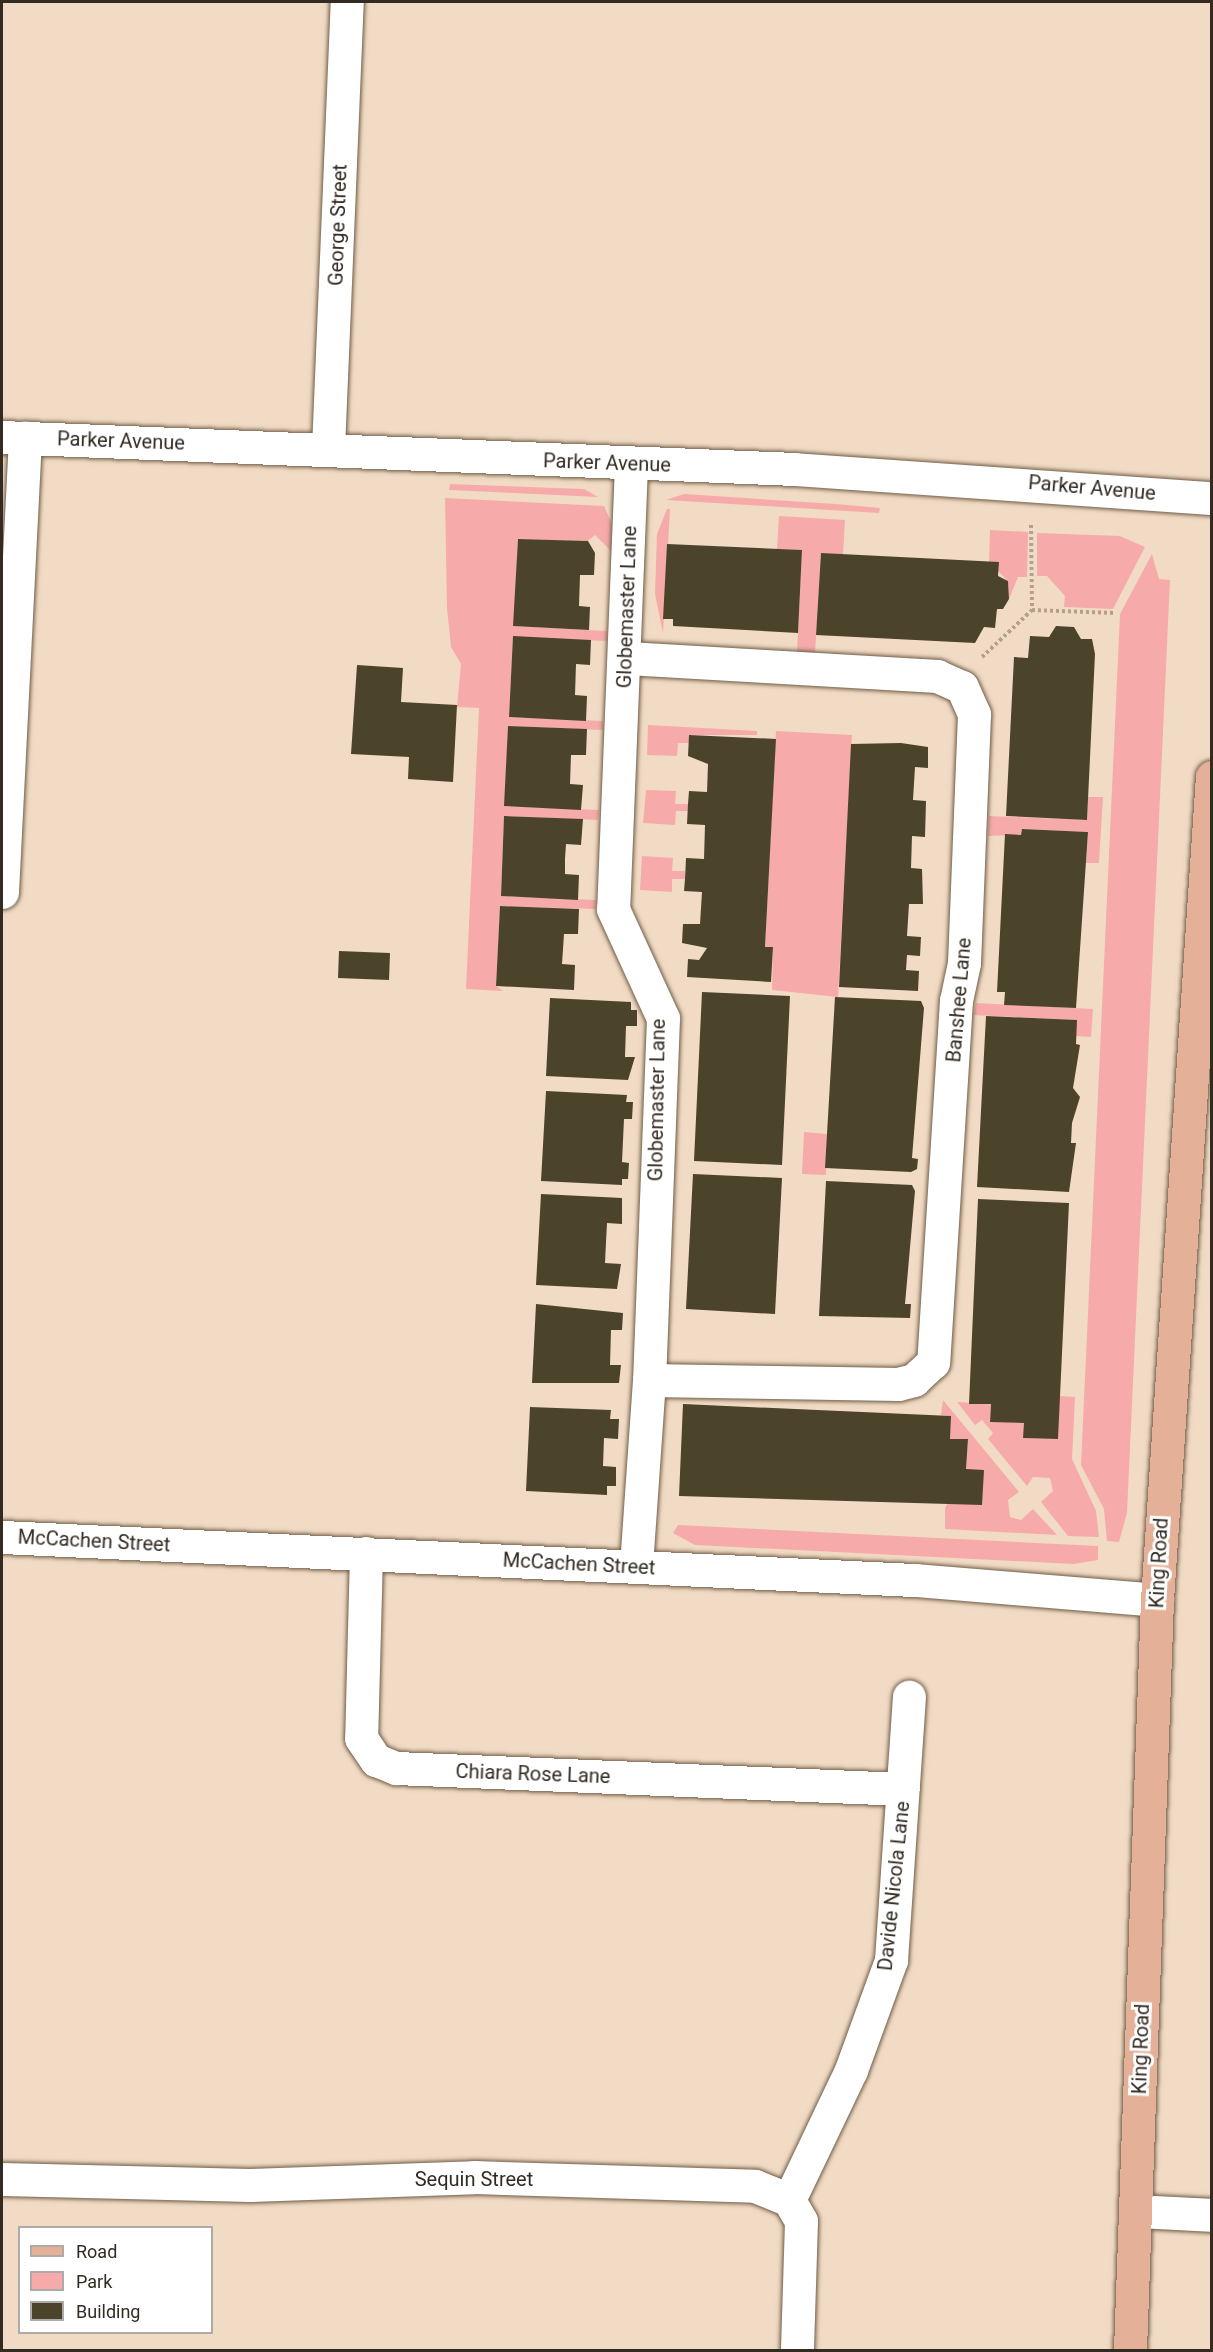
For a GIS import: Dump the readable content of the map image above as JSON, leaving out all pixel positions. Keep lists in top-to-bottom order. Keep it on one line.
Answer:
{"streets":{"main road":["King Road"],"street":["George Street","Parker Avenue","Globemaster Lane","Banshee Lane","McCachen Street","Chiara Rose Lane","Davide Nicola Lane","Sequin Street"]},"crossings":[["George Street","Parker Avenue"],["Parker Avenue","Globemaster Lane"],["Globemaster Lane","Banshee Lane"],["Globemaster Lane","McCachen Street"],["McCachen Street","King Road"],["McCachen Street","Chiara Rose Lane"],["Chiara Rose Lane","Davide Nicola Lane"],["Davide Nicola Lane","Sequin Street"]],"legend":["Road","Park","Building"]}
